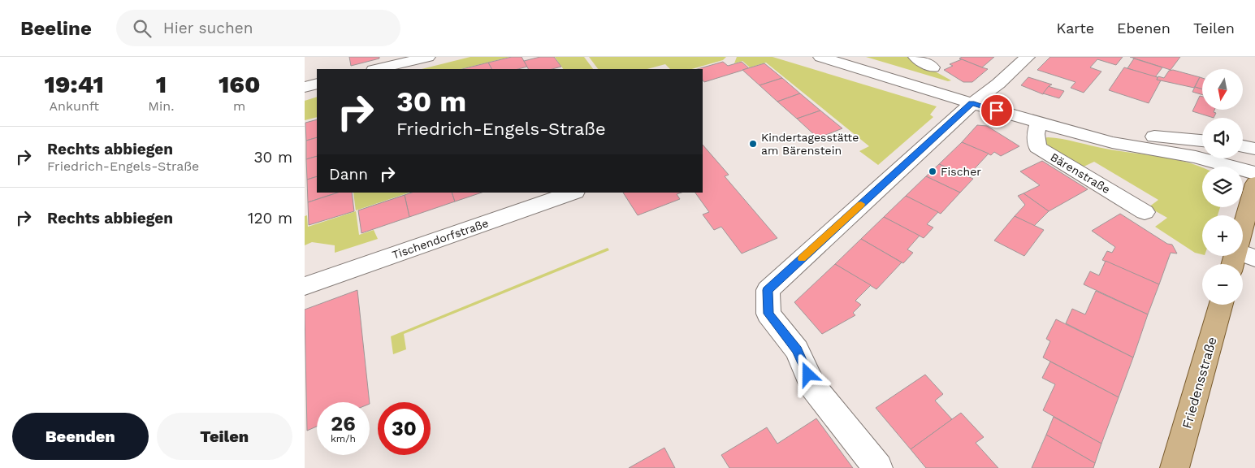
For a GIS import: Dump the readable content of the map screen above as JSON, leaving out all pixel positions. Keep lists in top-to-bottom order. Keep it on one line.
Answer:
{"streets":{"main road":["Friedensstraße"],"street":["Bärenstraße","Tischendorfstraße"]},"places":["Kindertagesstätte am Bärenstein","Fischer"],"north":"bottom","page":{"header":"Beeline","search":"Hier suchen","nav":["Karte","Ebenen","Teilen"],"eta":["19:41","Ankunft","1","Min.","160","m"],"map_buttons":["+","−"],"turn":["30 m","Friedrich-Engels-Straße"],"list":[{"name":"Rechts abbiegen","note":"Friedrich-Engels-Straße","value":"30 m"},{"name":"Rechts abbiegen","value":"120 m"}],"then":"Dann","speed":"26 km/h","limit":"30","buttons":["Beenden","Teilen"]}}
